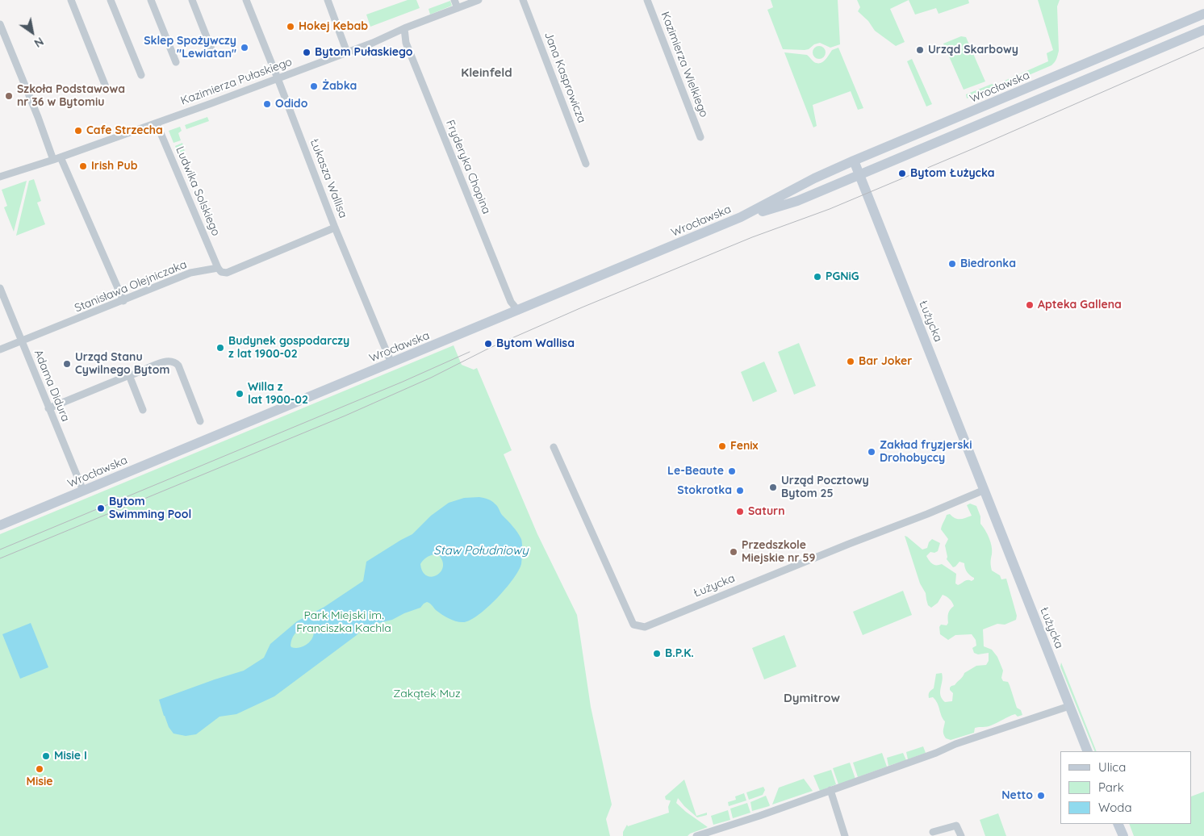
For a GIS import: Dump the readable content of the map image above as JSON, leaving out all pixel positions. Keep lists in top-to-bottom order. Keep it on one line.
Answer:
{"streets":{"main road":["Wrocławska","Łużycka"],"street":["Kazimierza Wielkiego","Jana Kasprowicza","Kazimierza Pułaskiego","Fryderyka Chopina","Łukasza Wallisa","Ludwika Solskiego","Stanisława Olejniczaka","Adama Didura"]},"crossings":[["Kazimierza Pułaskiego","Fryderyka Chopina"],["Kazimierza Pułaskiego","Łukasza Wallisa"],["Kazimierza Pułaskiego","Ludwika Solskiego"],["Wrocławska","Fryderyka Chopina"],["Wrocławska","Łukasza Wallisa"],["Wrocławska","Łużycka"],["Wrocławska","Adama Didura"],["Łukasza Wallisa","Stanisława Olejniczaka"],["Ludwika Solskiego","Stanisława Olejniczaka"],["Stanisława Olejniczaka","Adama Didura"]],"districts":["Kleinfeld","Dymitrow"],"water":["Staw Południowy"],"parks":["Park Miejski im. Franciszka Kachla","Zakątek Muz"],"places":["Hokej Kebab","Sklep Spożywczy \"Lewiatan\"","Urząd Skarbowy","Bytom Pułaskiego","Żabka","Szkoła Podstawowa nr 36 w Bytomiu","Odido","Cafe Strzecha","Irish Pub","Bytom Łużycka","Biedronka","PGNiG","Apteka Gallena","Bytom Wallisa","Budynek gospodarczy z lat 1900-02","Bar Joker","Urząd Stanu Cywilnego Bytom","Willa z lat 1900-02","Fenix","Zakład fryzjerski Drohobyccy","Le-Beaute","Urząd Pocztowy Bytom 25","Stokrotka","Bytom Swimming Pool","Saturn","Przedszkole Miejskie nr 59","B.P.K.","Misie I","Misie","Netto"],"legend":["Ulica","Park","Woda"],"north":"bottom right"}
